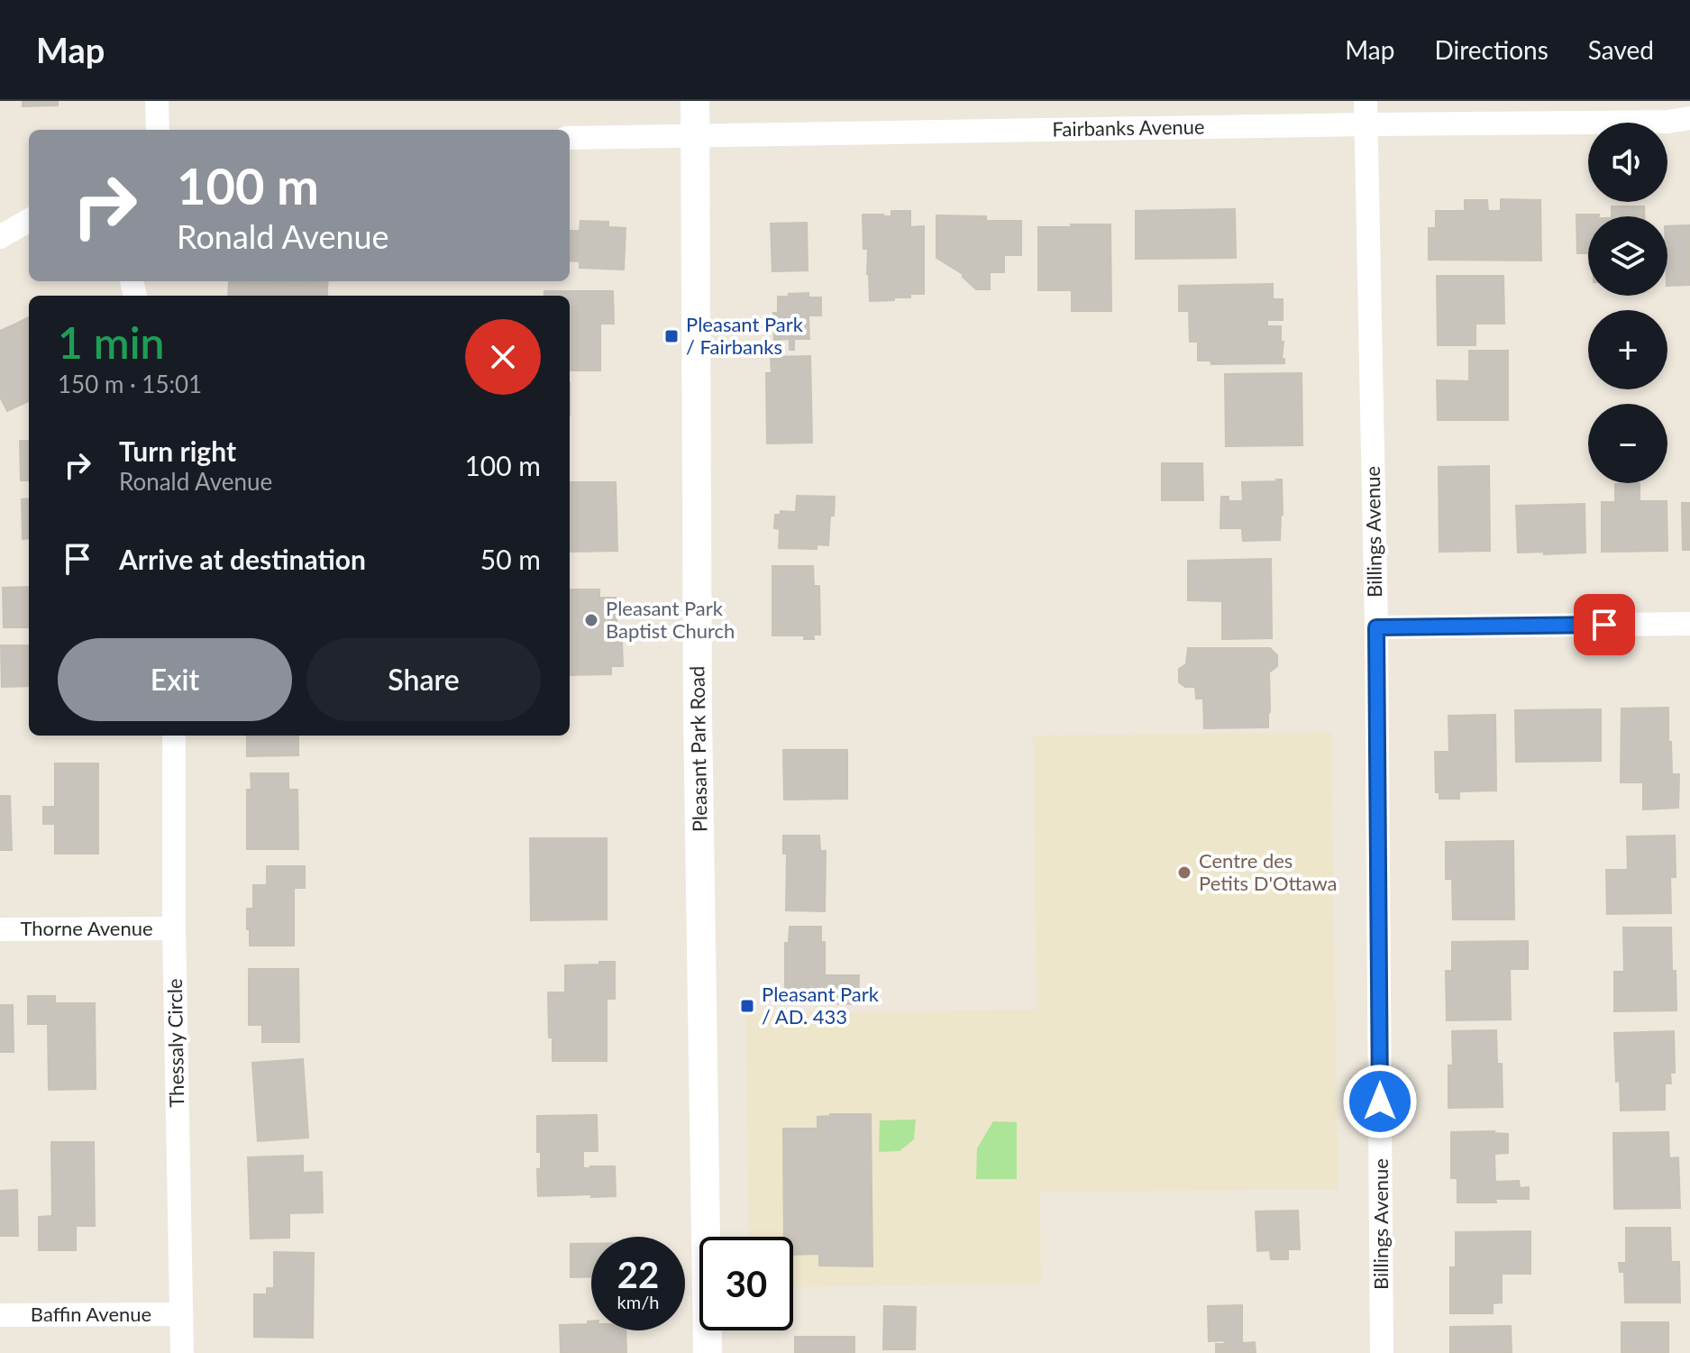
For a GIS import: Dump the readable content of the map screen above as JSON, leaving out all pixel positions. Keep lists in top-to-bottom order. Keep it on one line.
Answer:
{"streets":{"street":["Fairbanks Avenue","Billings Avenue","Pleasant Park Road","Thorne Avenue","Thessaly Circle","Baffin Avenue"]},"crossings":[["Fairbanks Avenue","Billings Avenue"],["Fairbanks Avenue","Pleasant Park Road"],["Thorne Avenue","Thessaly Circle"],["Thessaly Circle","Baffin Avenue"]],"places":{"transit":["Pleasant Park / Fairbanks","Pleasant Park / AD. 433"],"other":["Pleasant Park Baptist Church","Centre des Petits D'Ottawa"]},"page":{"header":"Map","nav":["Map","Directions","Saved"],"map_buttons":["+","−"],"turn":["100 m","Ronald Avenue"],"heading":["1 min","150 m · 15:01"],"list":[{"name":"Turn right","note":"Ronald Avenue","value":"100 m"},{"name":"Arrive at destination","value":"50 m"}],"buttons":["Exit","Share"],"speed":"22 km/h","limit":"30"}}
